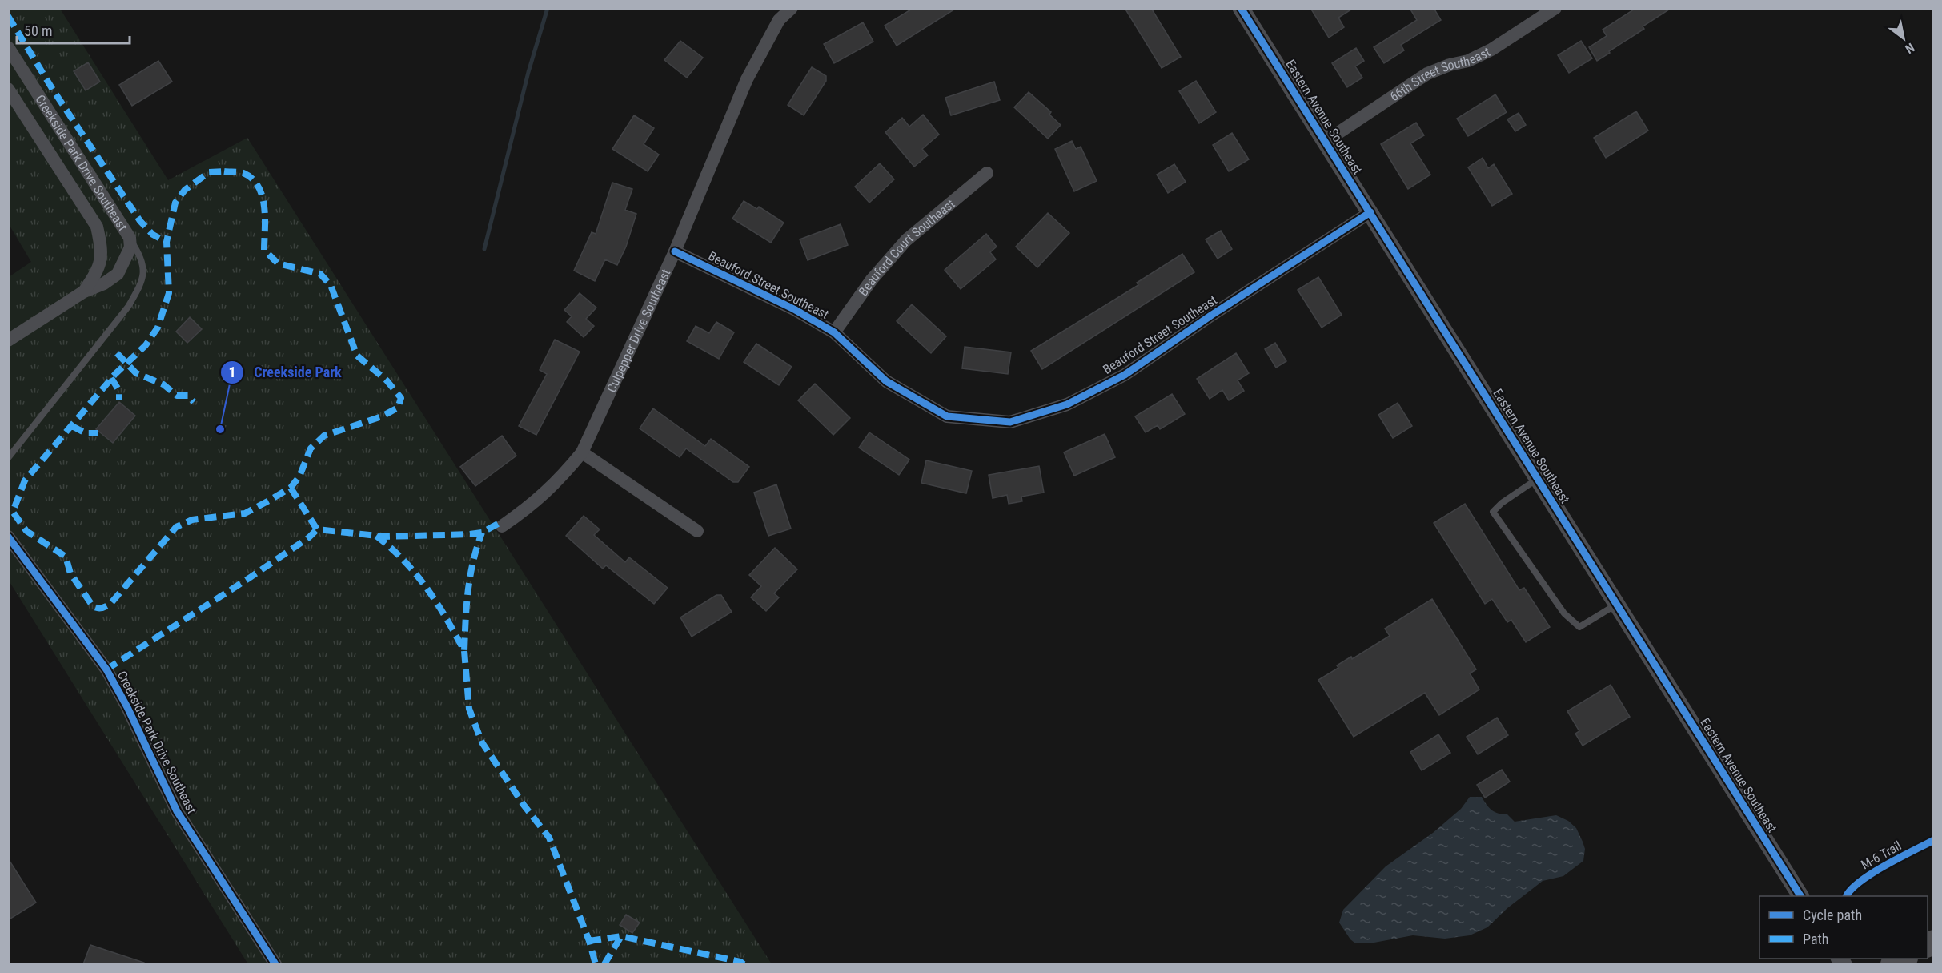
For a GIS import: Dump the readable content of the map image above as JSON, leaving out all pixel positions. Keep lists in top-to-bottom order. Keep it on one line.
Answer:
{"streets":{"street":["66th Street Southeast","Eastern Avenue Southeast","Creekside Park Drive Southeast","Beauford Court Southeast","Beauford Street Southeast","Culpepper Drive Southeast"],"cycle path":["M-6 Trail"]},"crossings":[["66th Street Southeast","Eastern Avenue Southeast"],["Eastern Avenue Southeast","Beauford Street Southeast"],["Beauford Court Southeast","Beauford Street Southeast"],["Beauford Street Southeast","Culpepper Drive Southeast"]],"places":["Creekside Park"],"legend":["Cycle path","Path"],"scale_bar":"50 m","north":"bottom right"}
